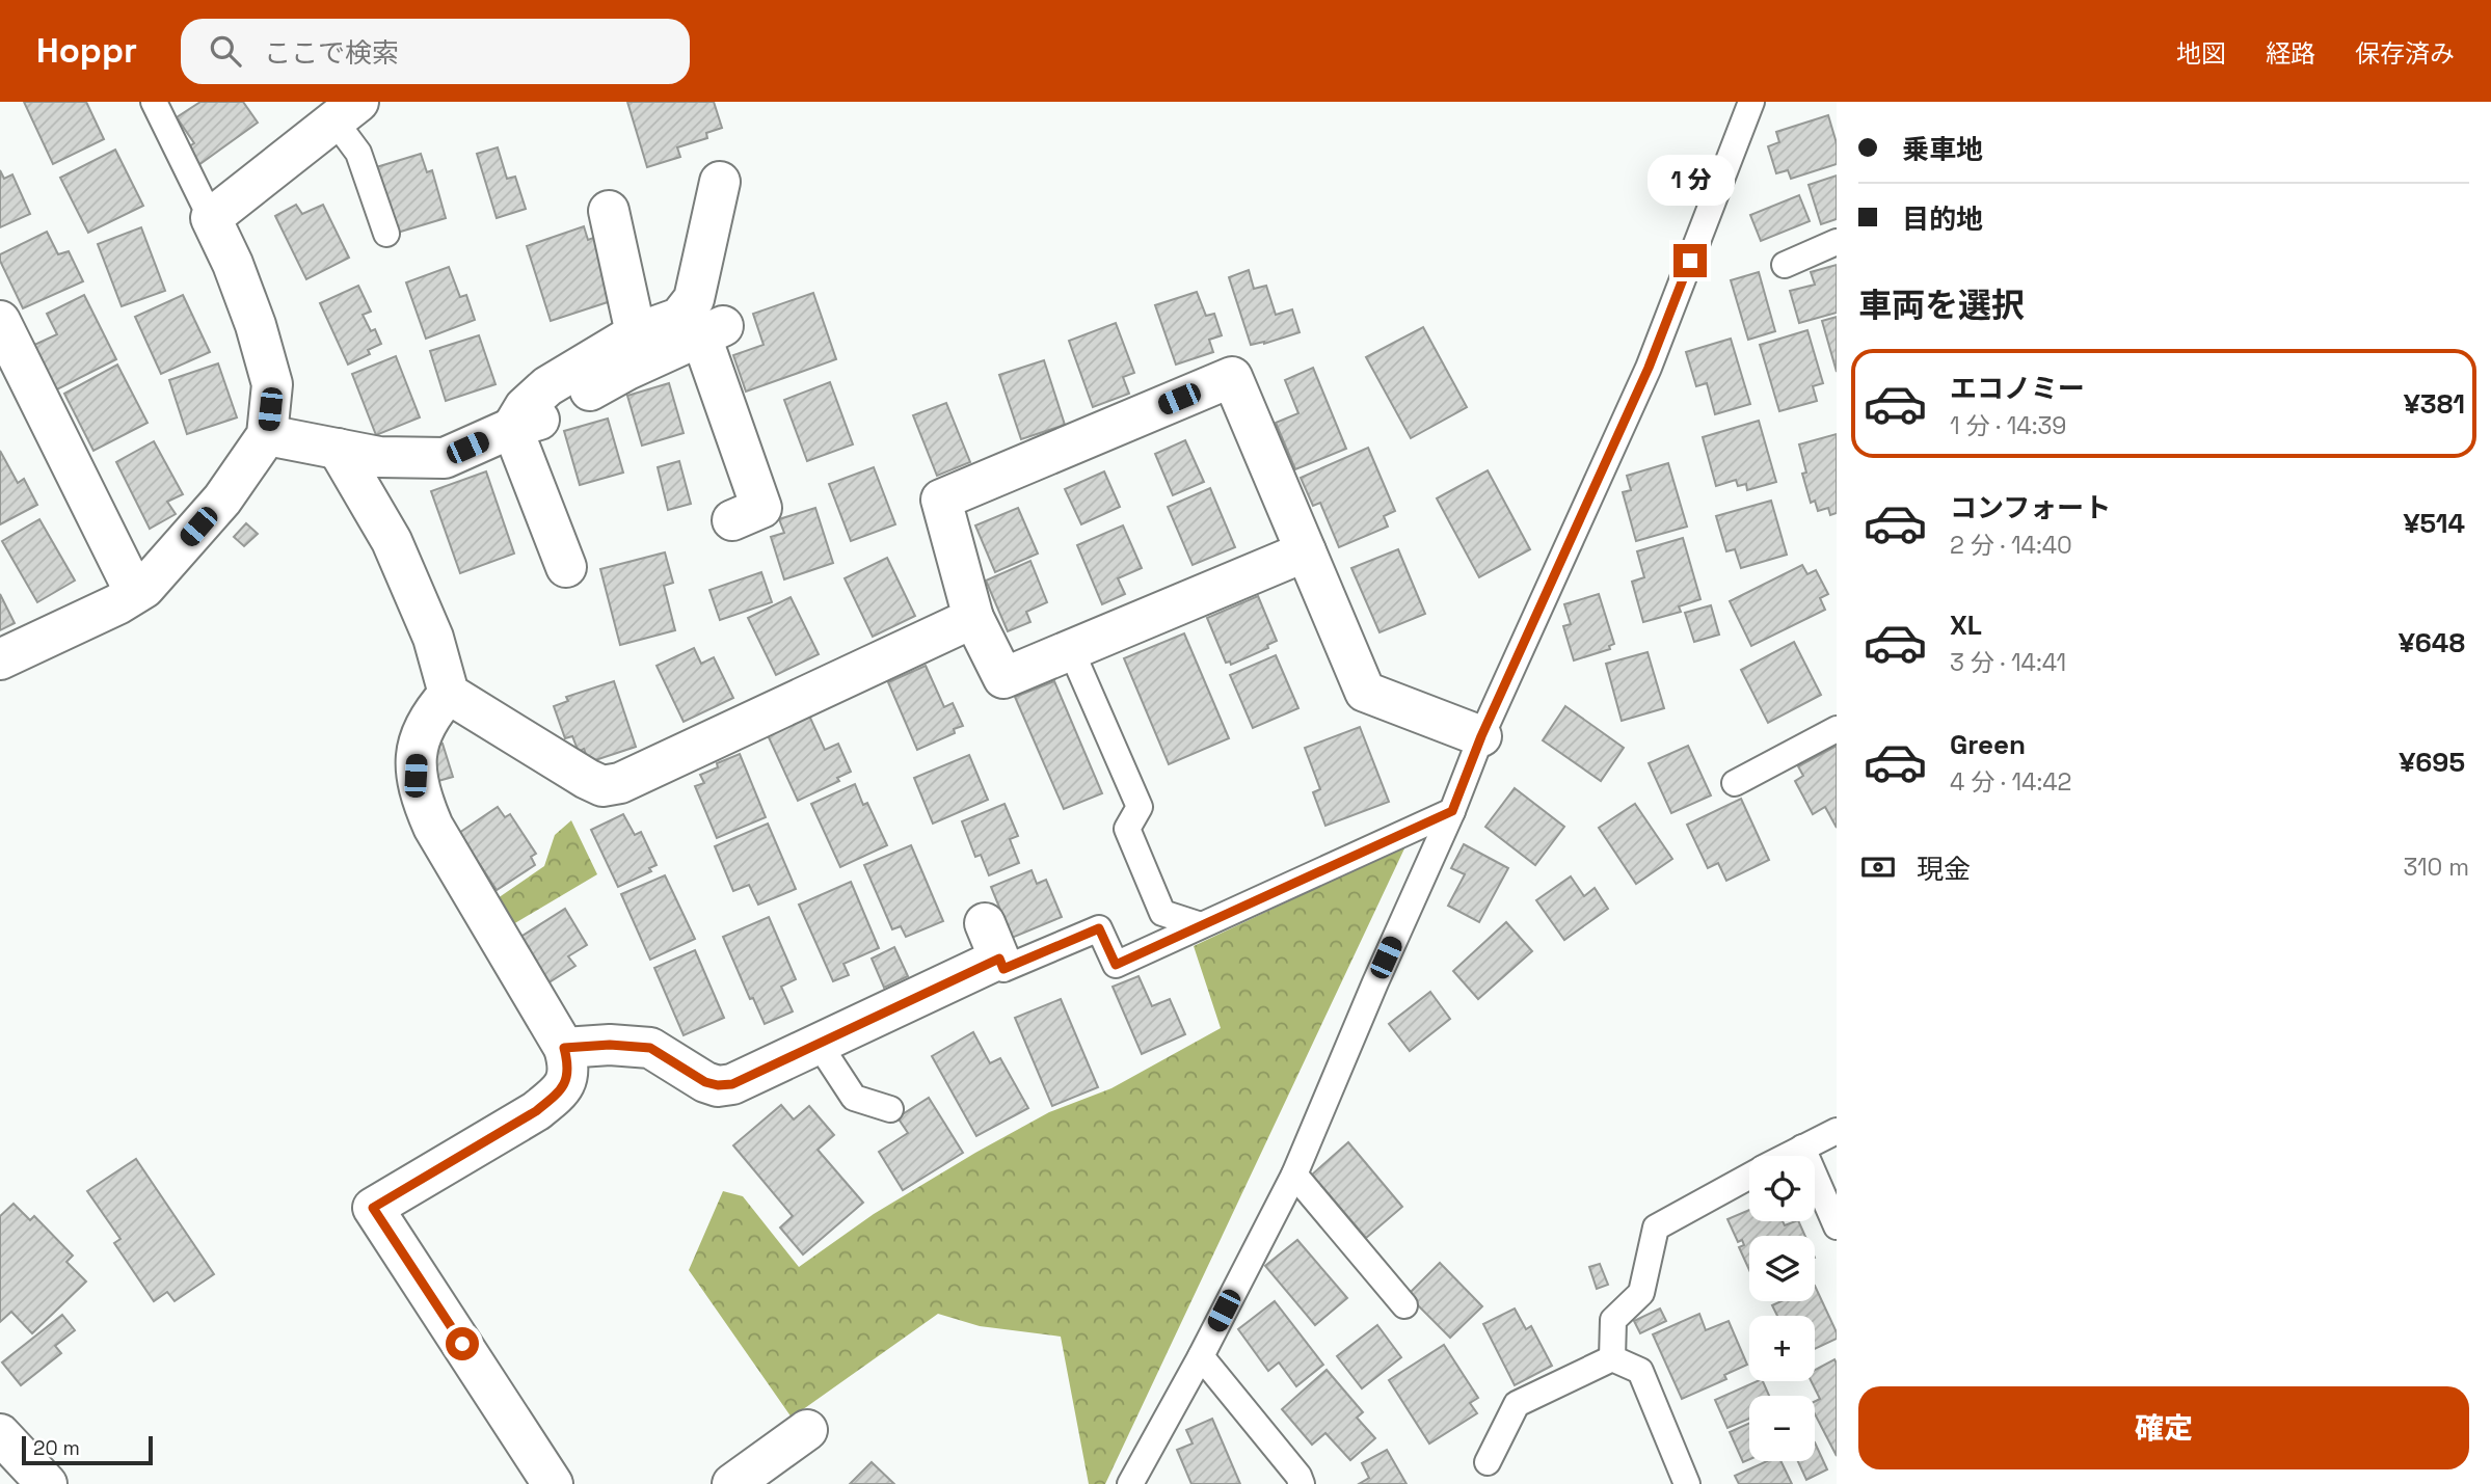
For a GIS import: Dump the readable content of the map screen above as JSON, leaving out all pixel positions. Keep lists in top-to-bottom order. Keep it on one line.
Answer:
{"scale_bar":"20 m","page":{"header":"Hoppr","search":"ここで検索","nav":["地図","経路","保存済み"],"banner":["乗車地","目的地"],"bubble":"1 分","heading":"車両を選択","list":[{"name":"エコノミー","note":"1 分 · 14:39","value":"¥381"},{"name":"コンフォート","note":"2 分 · 14:40","value":"¥514"},{"name":"XL","note":"3 分 · 14:41","value":"¥648"},{"name":"Green","note":"4 分 · 14:42","value":"¥695"}],"pay":["現金","310 m"],"map_buttons":["+","−"],"buttons":"確定","scale":"20 m"}}
